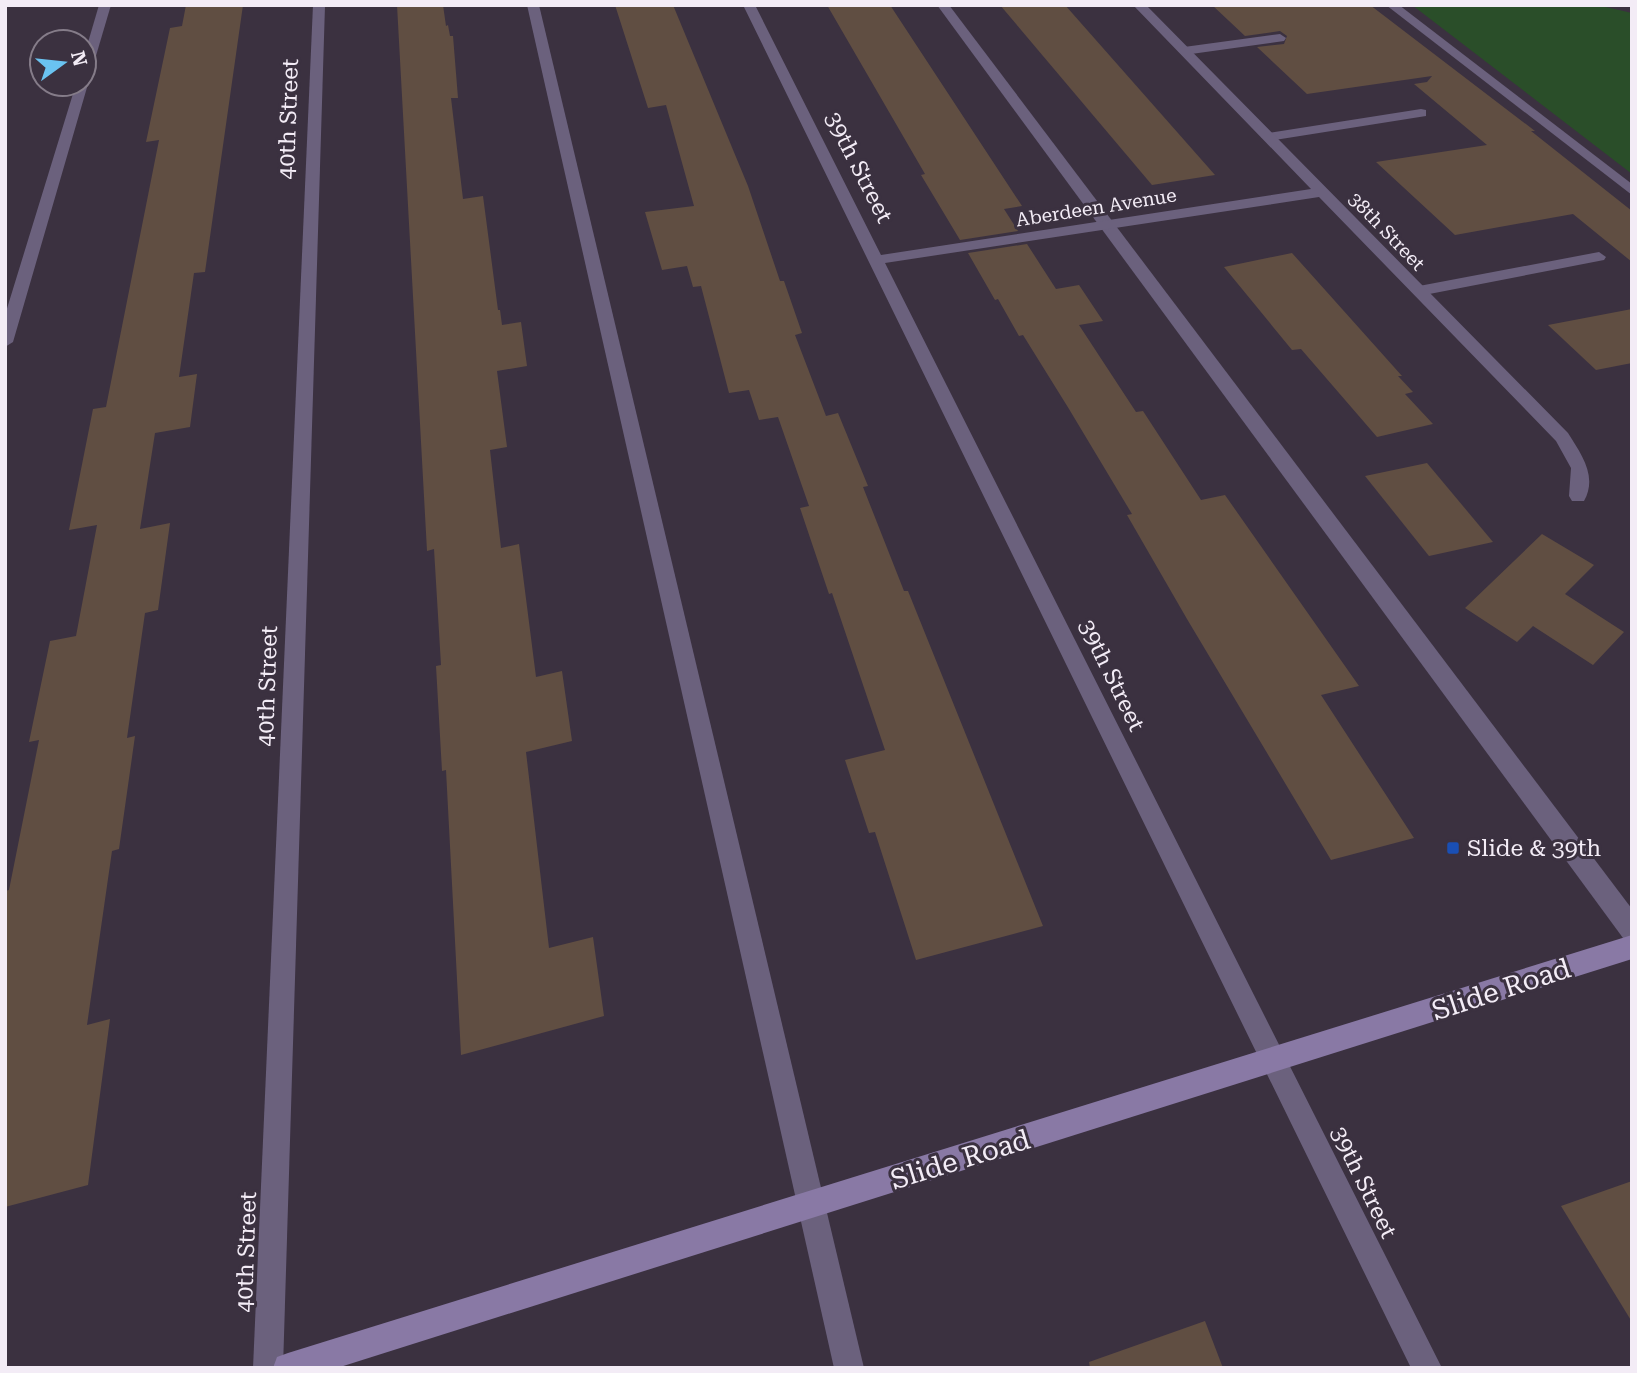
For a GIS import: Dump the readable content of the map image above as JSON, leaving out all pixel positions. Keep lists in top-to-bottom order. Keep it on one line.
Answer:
{"streets":{"main road":["Slide Road"],"street":["40th Street","39th Street","Aberdeen Avenue","38th Street"]},"crossings":[["39th Street","Aberdeen Avenue"],["39th Street","Slide Road"],["Aberdeen Avenue","38th Street"]],"places":{"transit":["Slide & 39th"]},"north":"right"}
